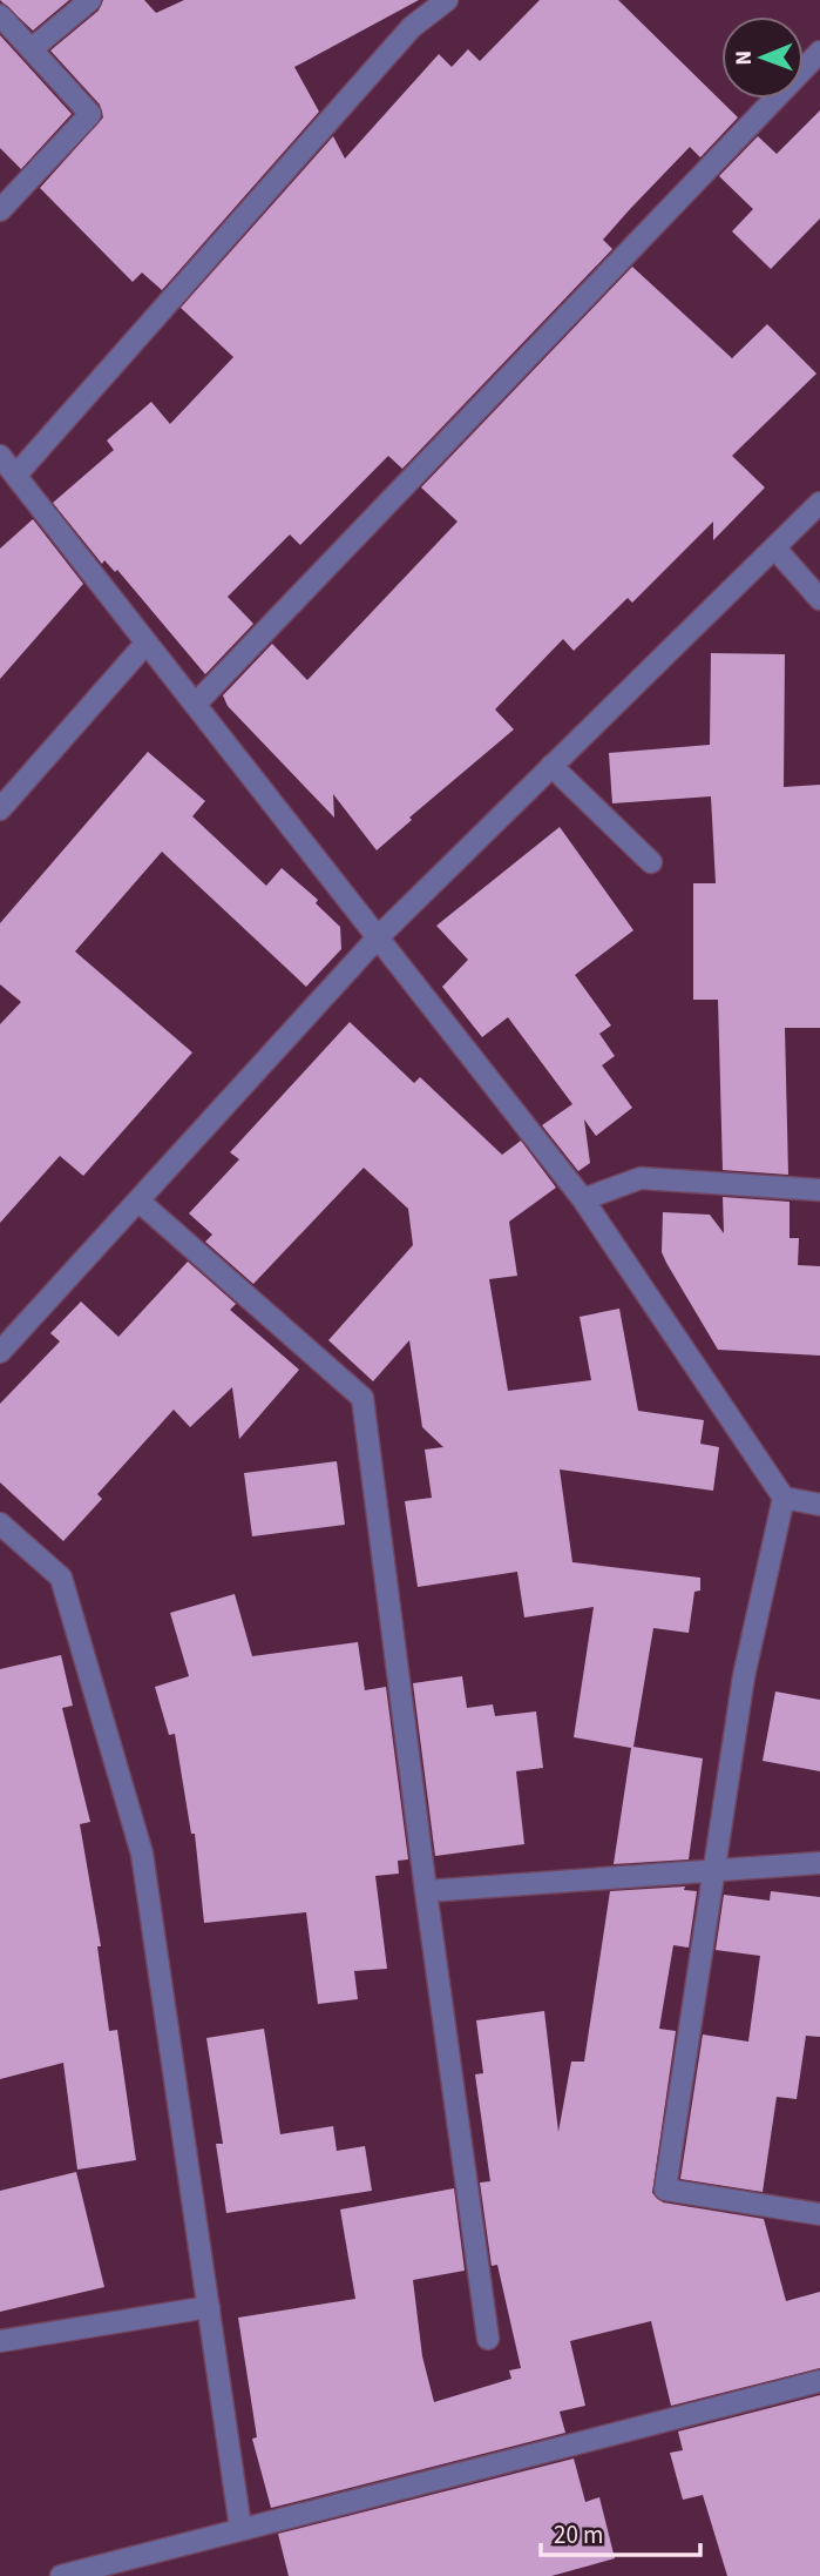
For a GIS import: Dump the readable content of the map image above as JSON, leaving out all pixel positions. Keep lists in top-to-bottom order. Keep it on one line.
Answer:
{"scale_bar":"20 m","north":"left"}
